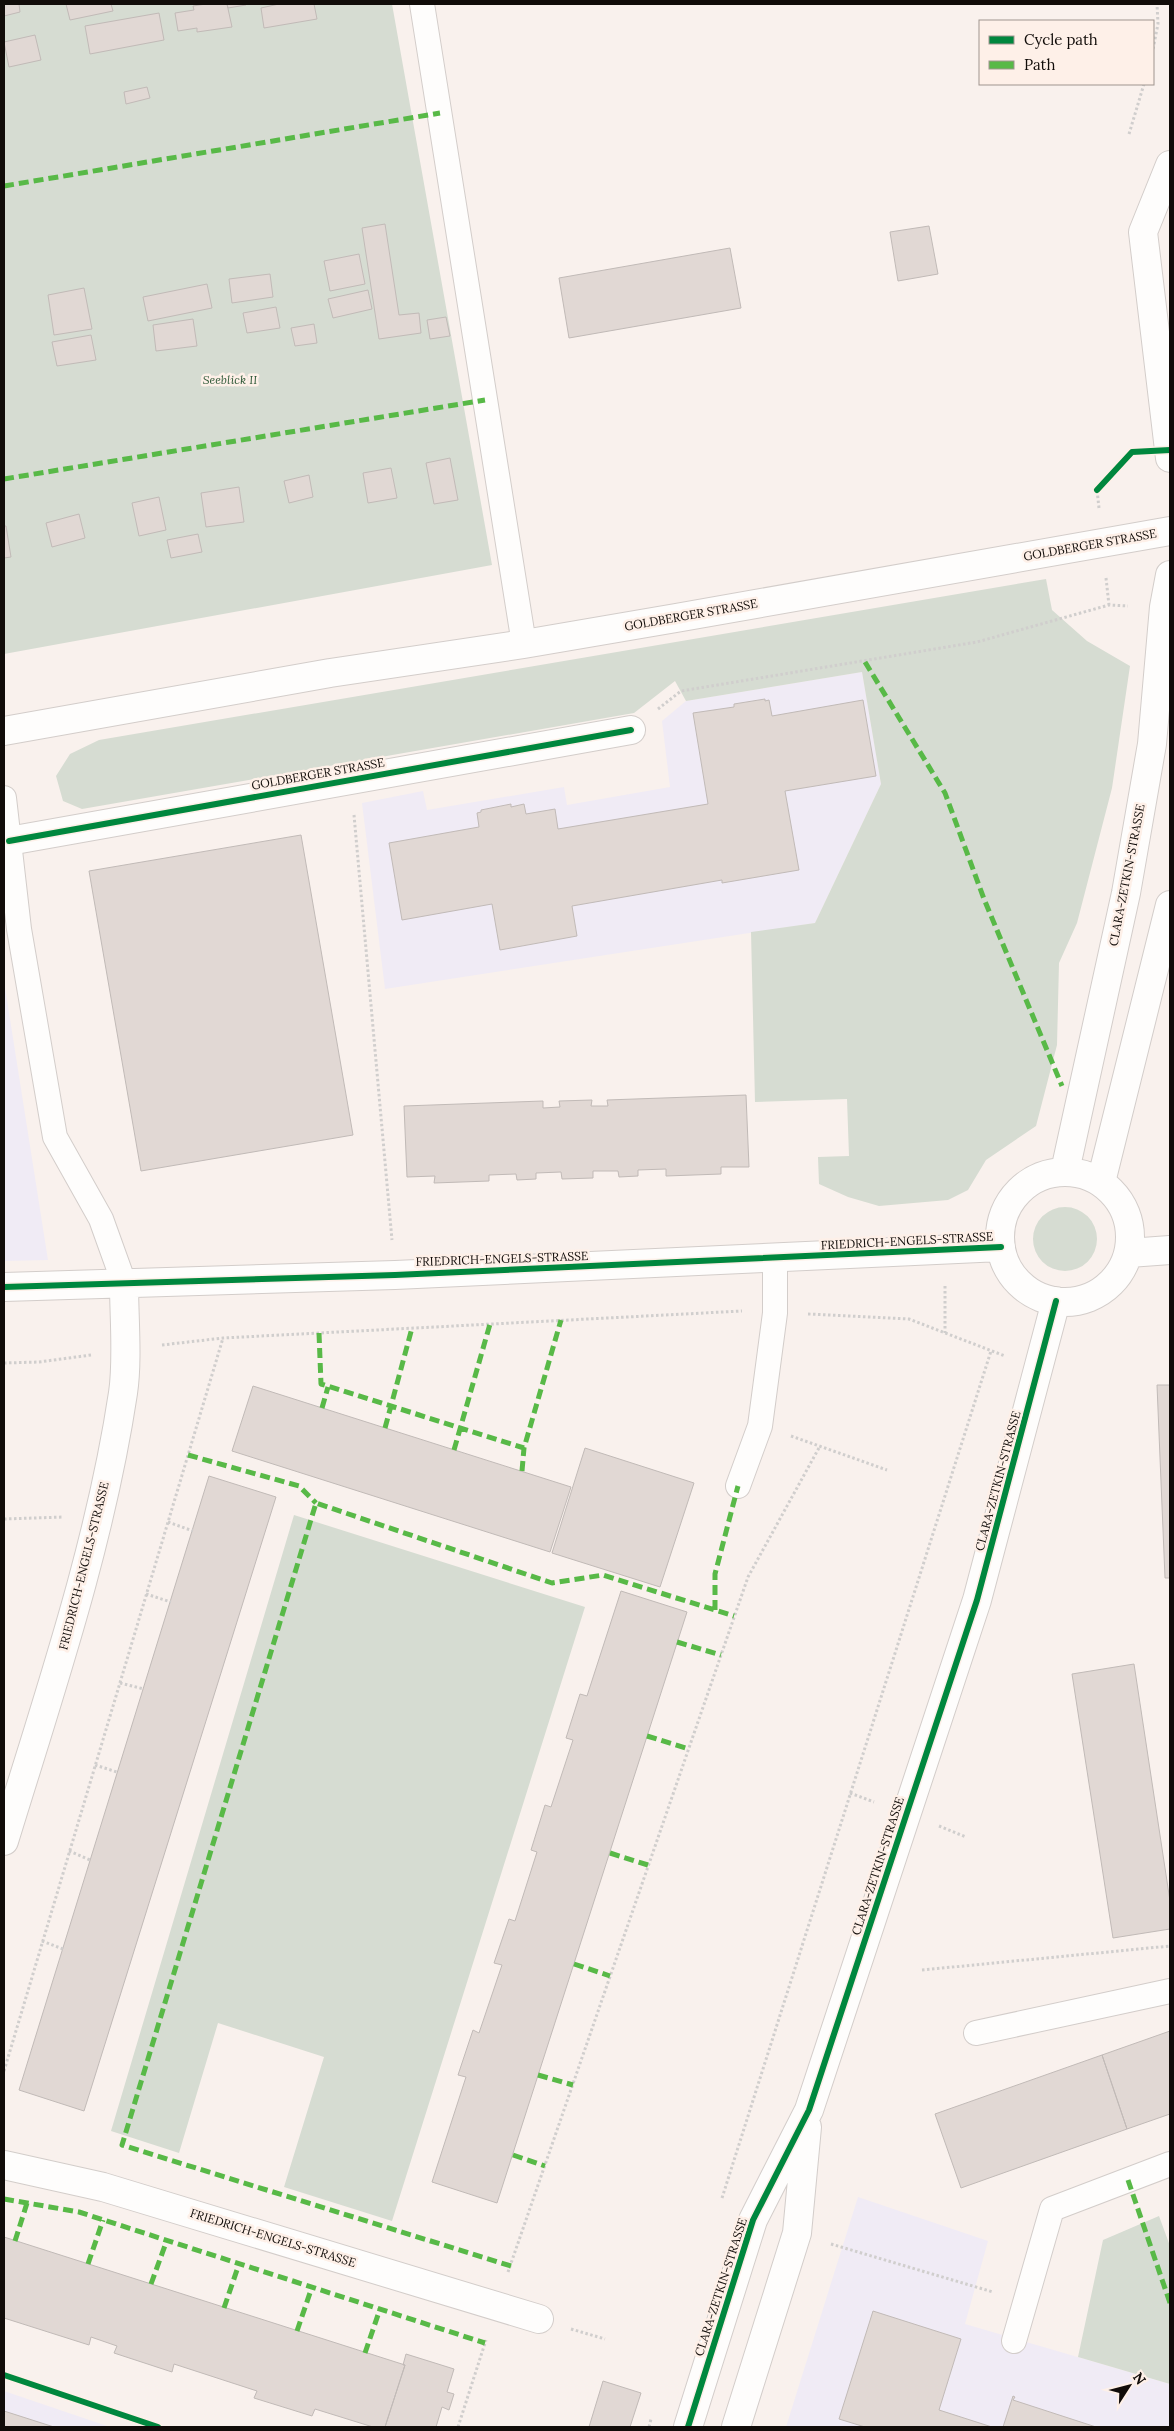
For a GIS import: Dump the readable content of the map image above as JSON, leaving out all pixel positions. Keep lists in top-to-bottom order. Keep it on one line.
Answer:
{"streets":{"street":["GOLDBERGER STRASSE","CLARA-ZETKIN-STRASSE","FRIEDRICH-ENGELS-STRASSE"]},"crossings":[["CLARA-ZETKIN-STRASSE","FRIEDRICH-ENGELS-STRASSE"]],"parks":["Seeblick II"],"legend":["Cycle path","Path"],"north":"top right"}
